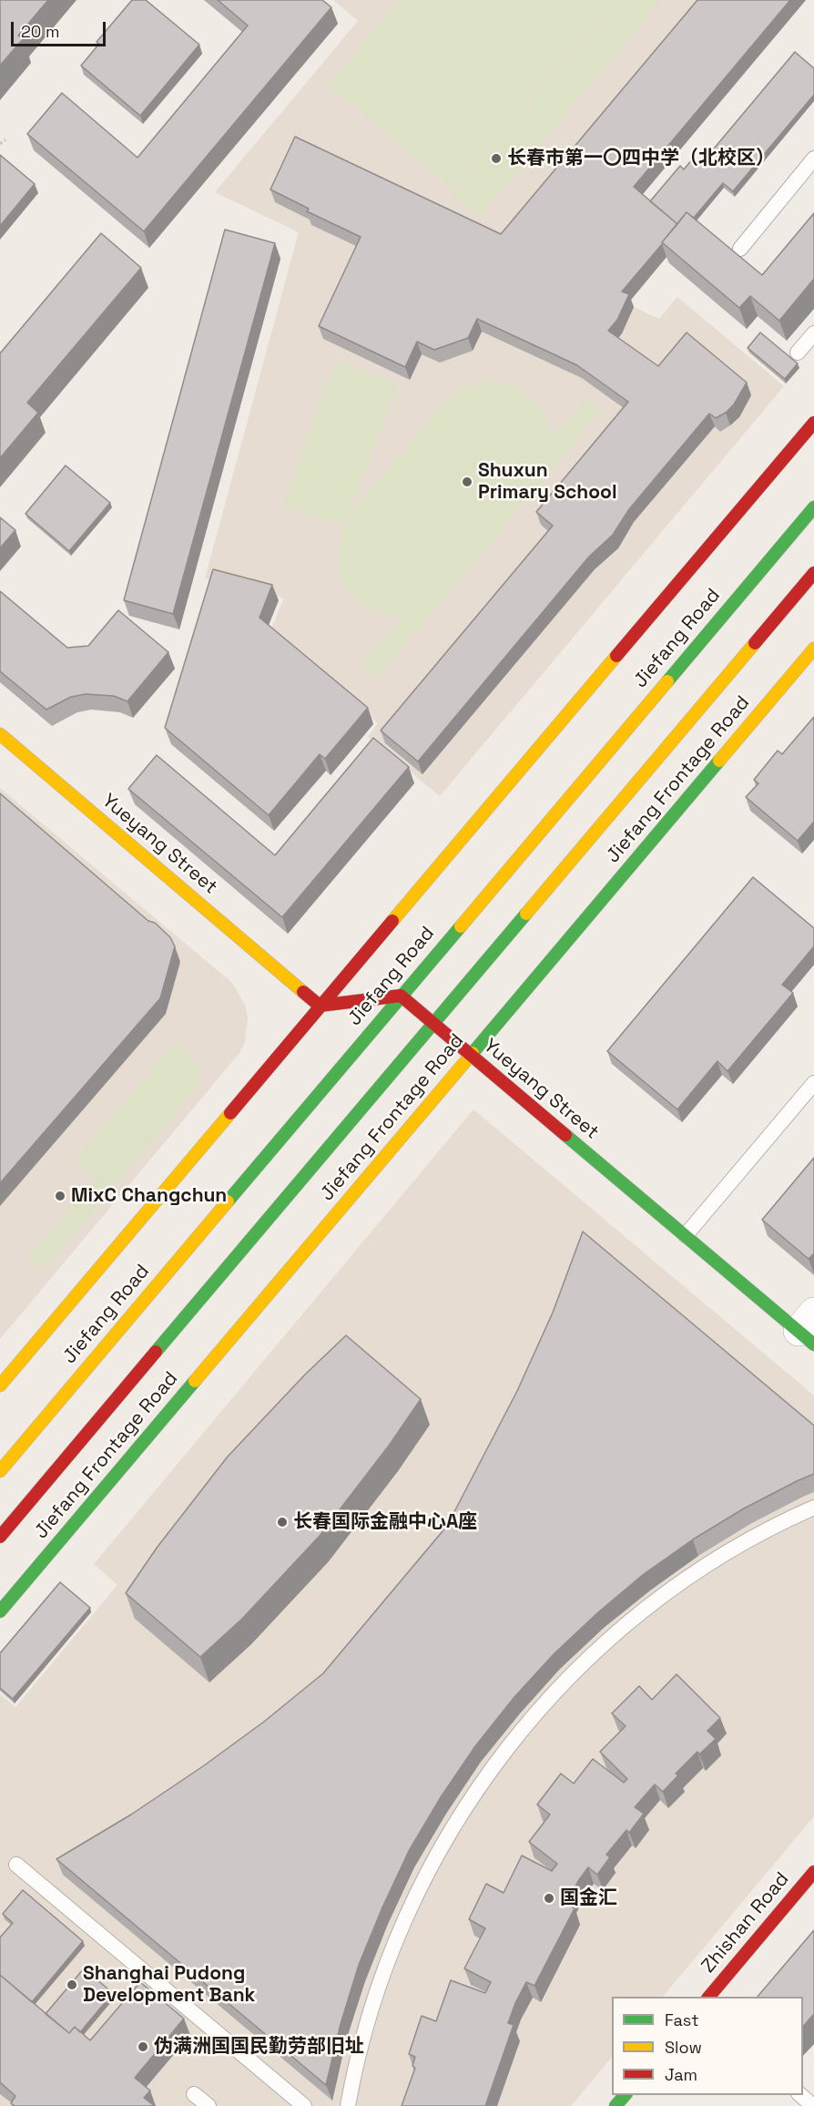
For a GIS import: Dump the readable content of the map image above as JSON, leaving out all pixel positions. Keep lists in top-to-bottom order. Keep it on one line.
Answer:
{"streets":{"street":["Jiefang Road","Jiefang Frontage Road","Yueyang Street","Zhishan Road"]},"crossings":[["Jiefang Road","Yueyang Street"],["Jiefang Frontage Road","Yueyang Street"]],"places":["长春市第一〇四中学（北校区）","Shuxun Primary School","MixC Changchun","长春国际金融中心A座","国金汇","Shanghai Pudong Development Bank","伪满洲国国民勤劳部旧址"],"legend":["Fast","Slow","Jam"],"scale_bar":"20 m"}
